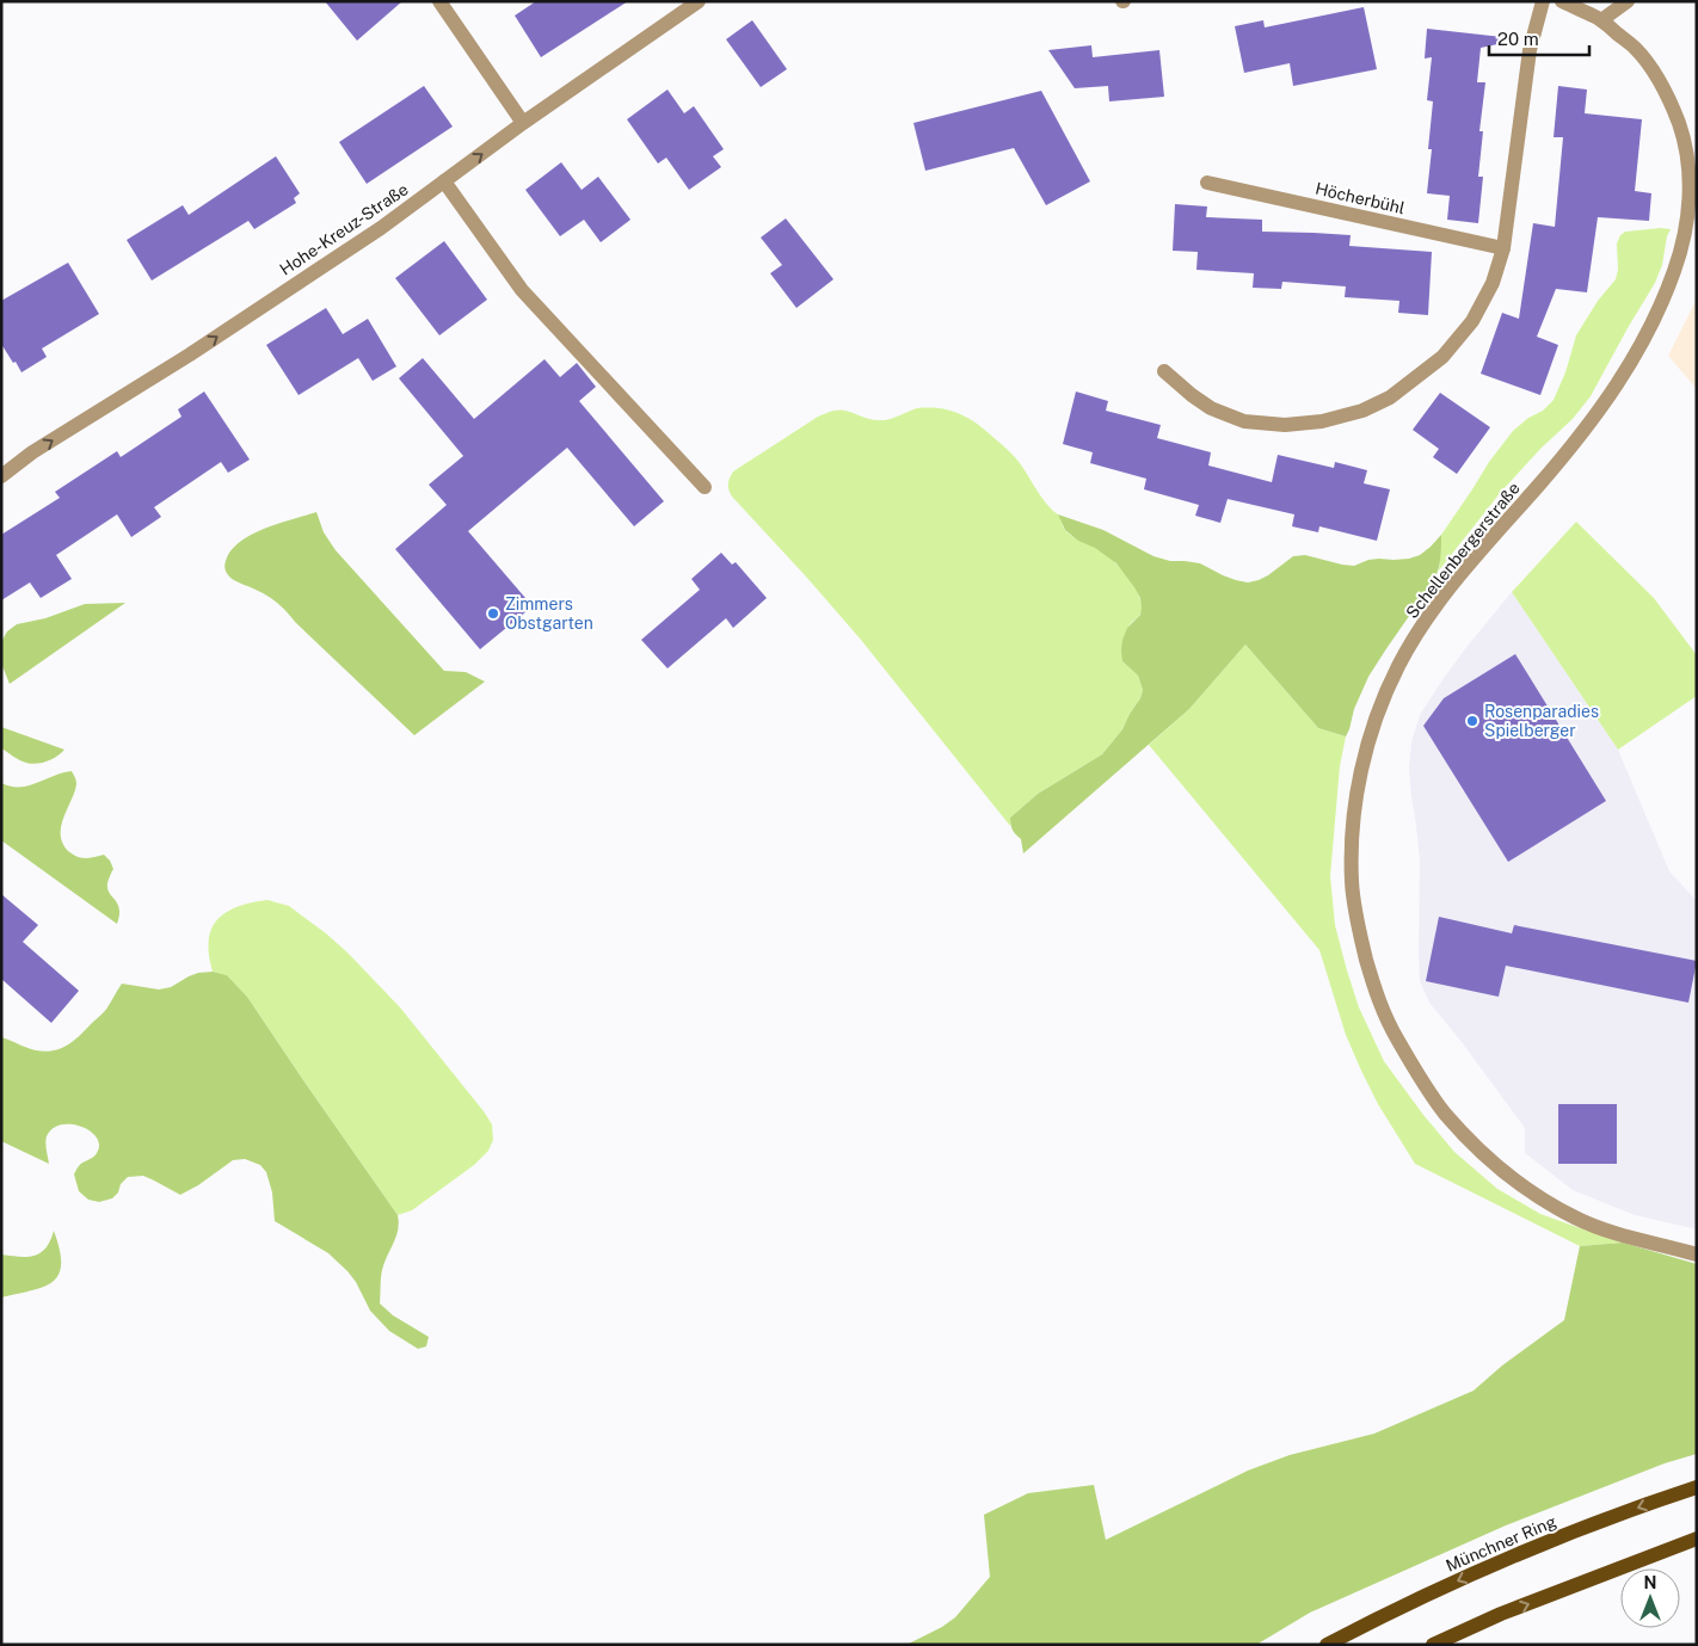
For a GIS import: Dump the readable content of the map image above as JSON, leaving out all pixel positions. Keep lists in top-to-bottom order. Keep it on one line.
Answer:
{"streets":{"main road":["Münchner Ring"],"street":["Höcherbühl","Hohe-Kreuz-Straße","Schellenbergerstraße"]},"one_way":["Hohe-Kreuz-Straße"],"places":["Zimmers Obstgarten","Rosenparadies Spielberger"],"scale_bar":"20 m","north":"top"}
